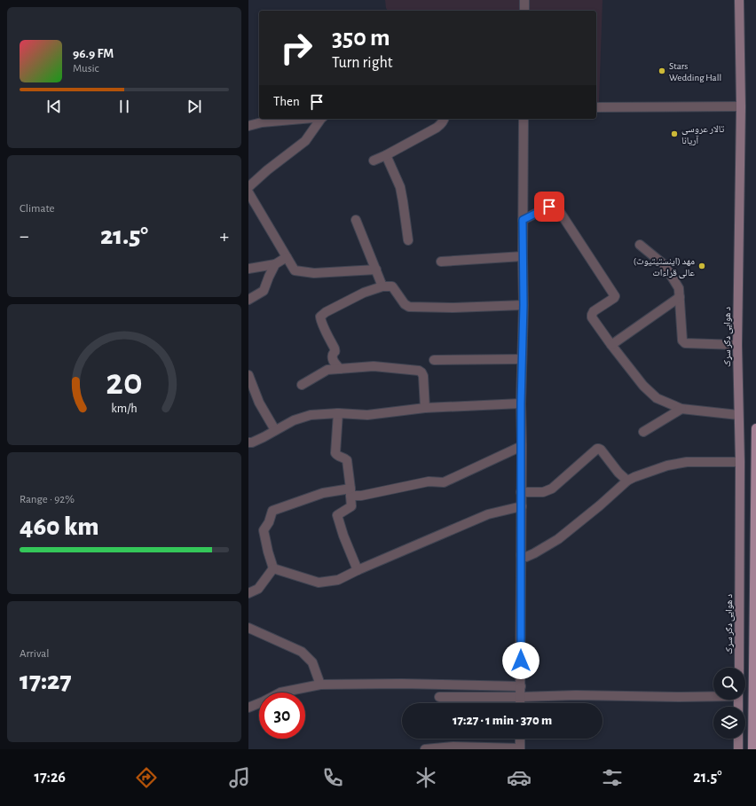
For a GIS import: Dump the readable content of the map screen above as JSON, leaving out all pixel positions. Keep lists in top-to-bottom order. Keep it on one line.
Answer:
{"streets":{"main road":["د هوایی ډګر سړک"]},"places":["Stars Wedding Hall","تالار عروسی آریانا","مهد (اینستیتیوت) عالی قراءات"],"page":{"turn":["350 m","Turn right"],"song":["96.9 FM","Music"],"then":"Then","tile":["Climate",["Range · 92%","460 km"],["Arrival","17:27"]],"heat":["−","21.5°","+"],"limit":"30","trip":"17:27 · 1 min · 370 m","tabs":["17:26","21.5°"],"gauge":["20","km/h"]}}
